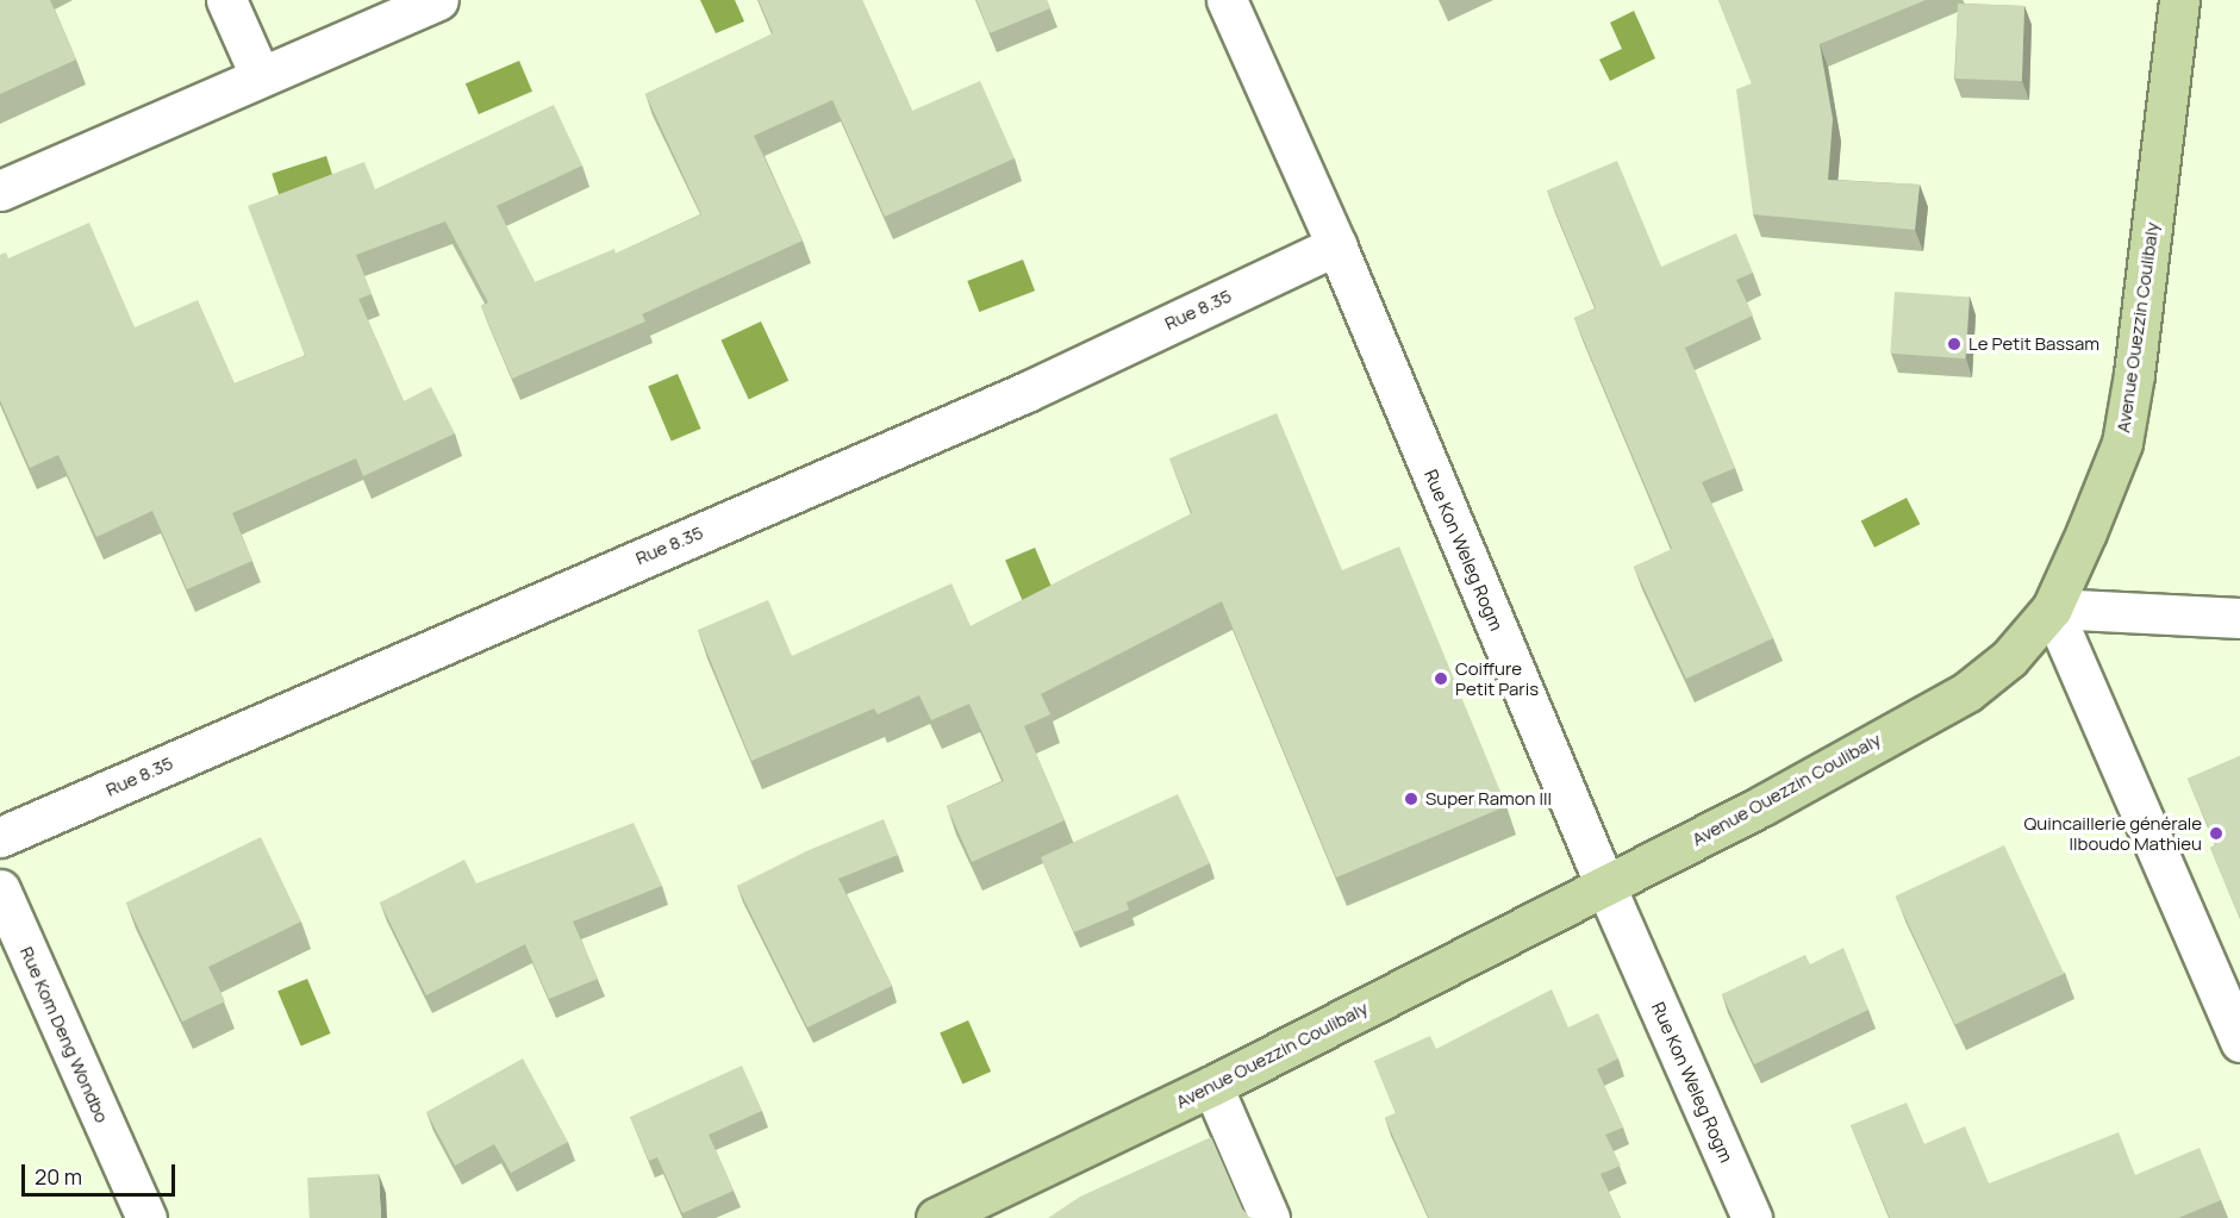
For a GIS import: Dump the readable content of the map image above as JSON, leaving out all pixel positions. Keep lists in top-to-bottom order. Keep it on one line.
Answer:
{"streets":{"main road":["Avenue Ouezzin Coulibaly"],"street":["Rue 8.35","Rue Kon Weleg Rogm","Rue Kom Deng Wondbo"]},"crossings":[["Rue 8.35","Rue Kon Weleg Rogm"],["Avenue Ouezzin Coulibaly","Rue Kon Weleg Rogm"]],"places":["Le Petit Bassam","Coiffure Petit Paris","Super Ramon III","Quincaillerie générale Ilboudo Mathieu"],"scale_bar":"20 m"}
